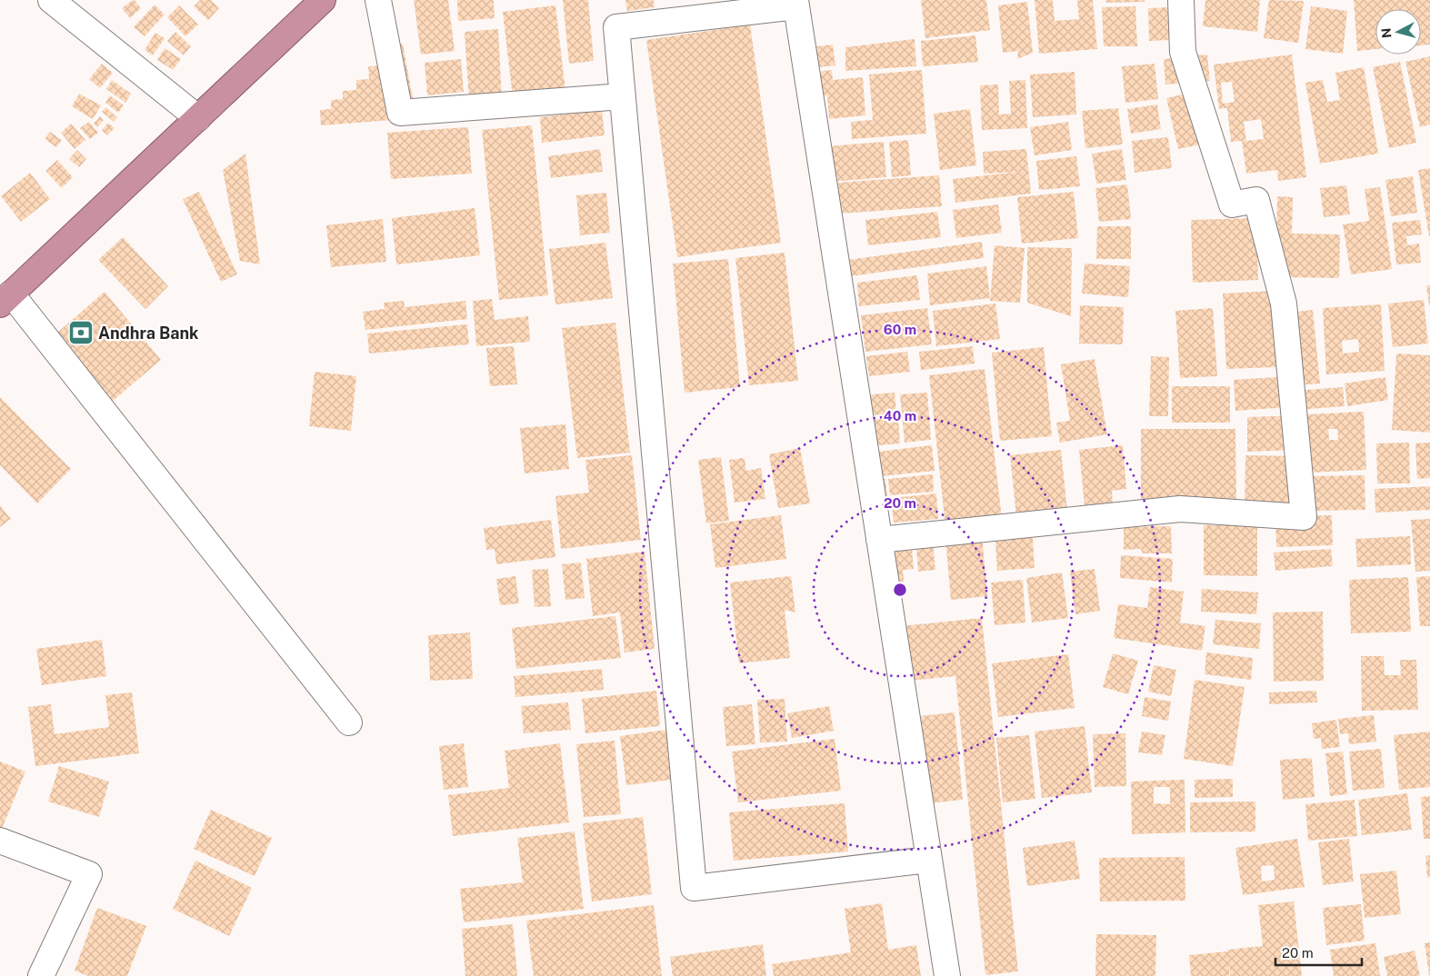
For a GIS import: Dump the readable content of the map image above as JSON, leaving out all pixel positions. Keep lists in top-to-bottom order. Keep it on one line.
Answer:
{"places":{"bank":["Andhra Bank"]},"scale_bar":"20 m","north":"left","rings":["60 m","40 m","20 m"]}
